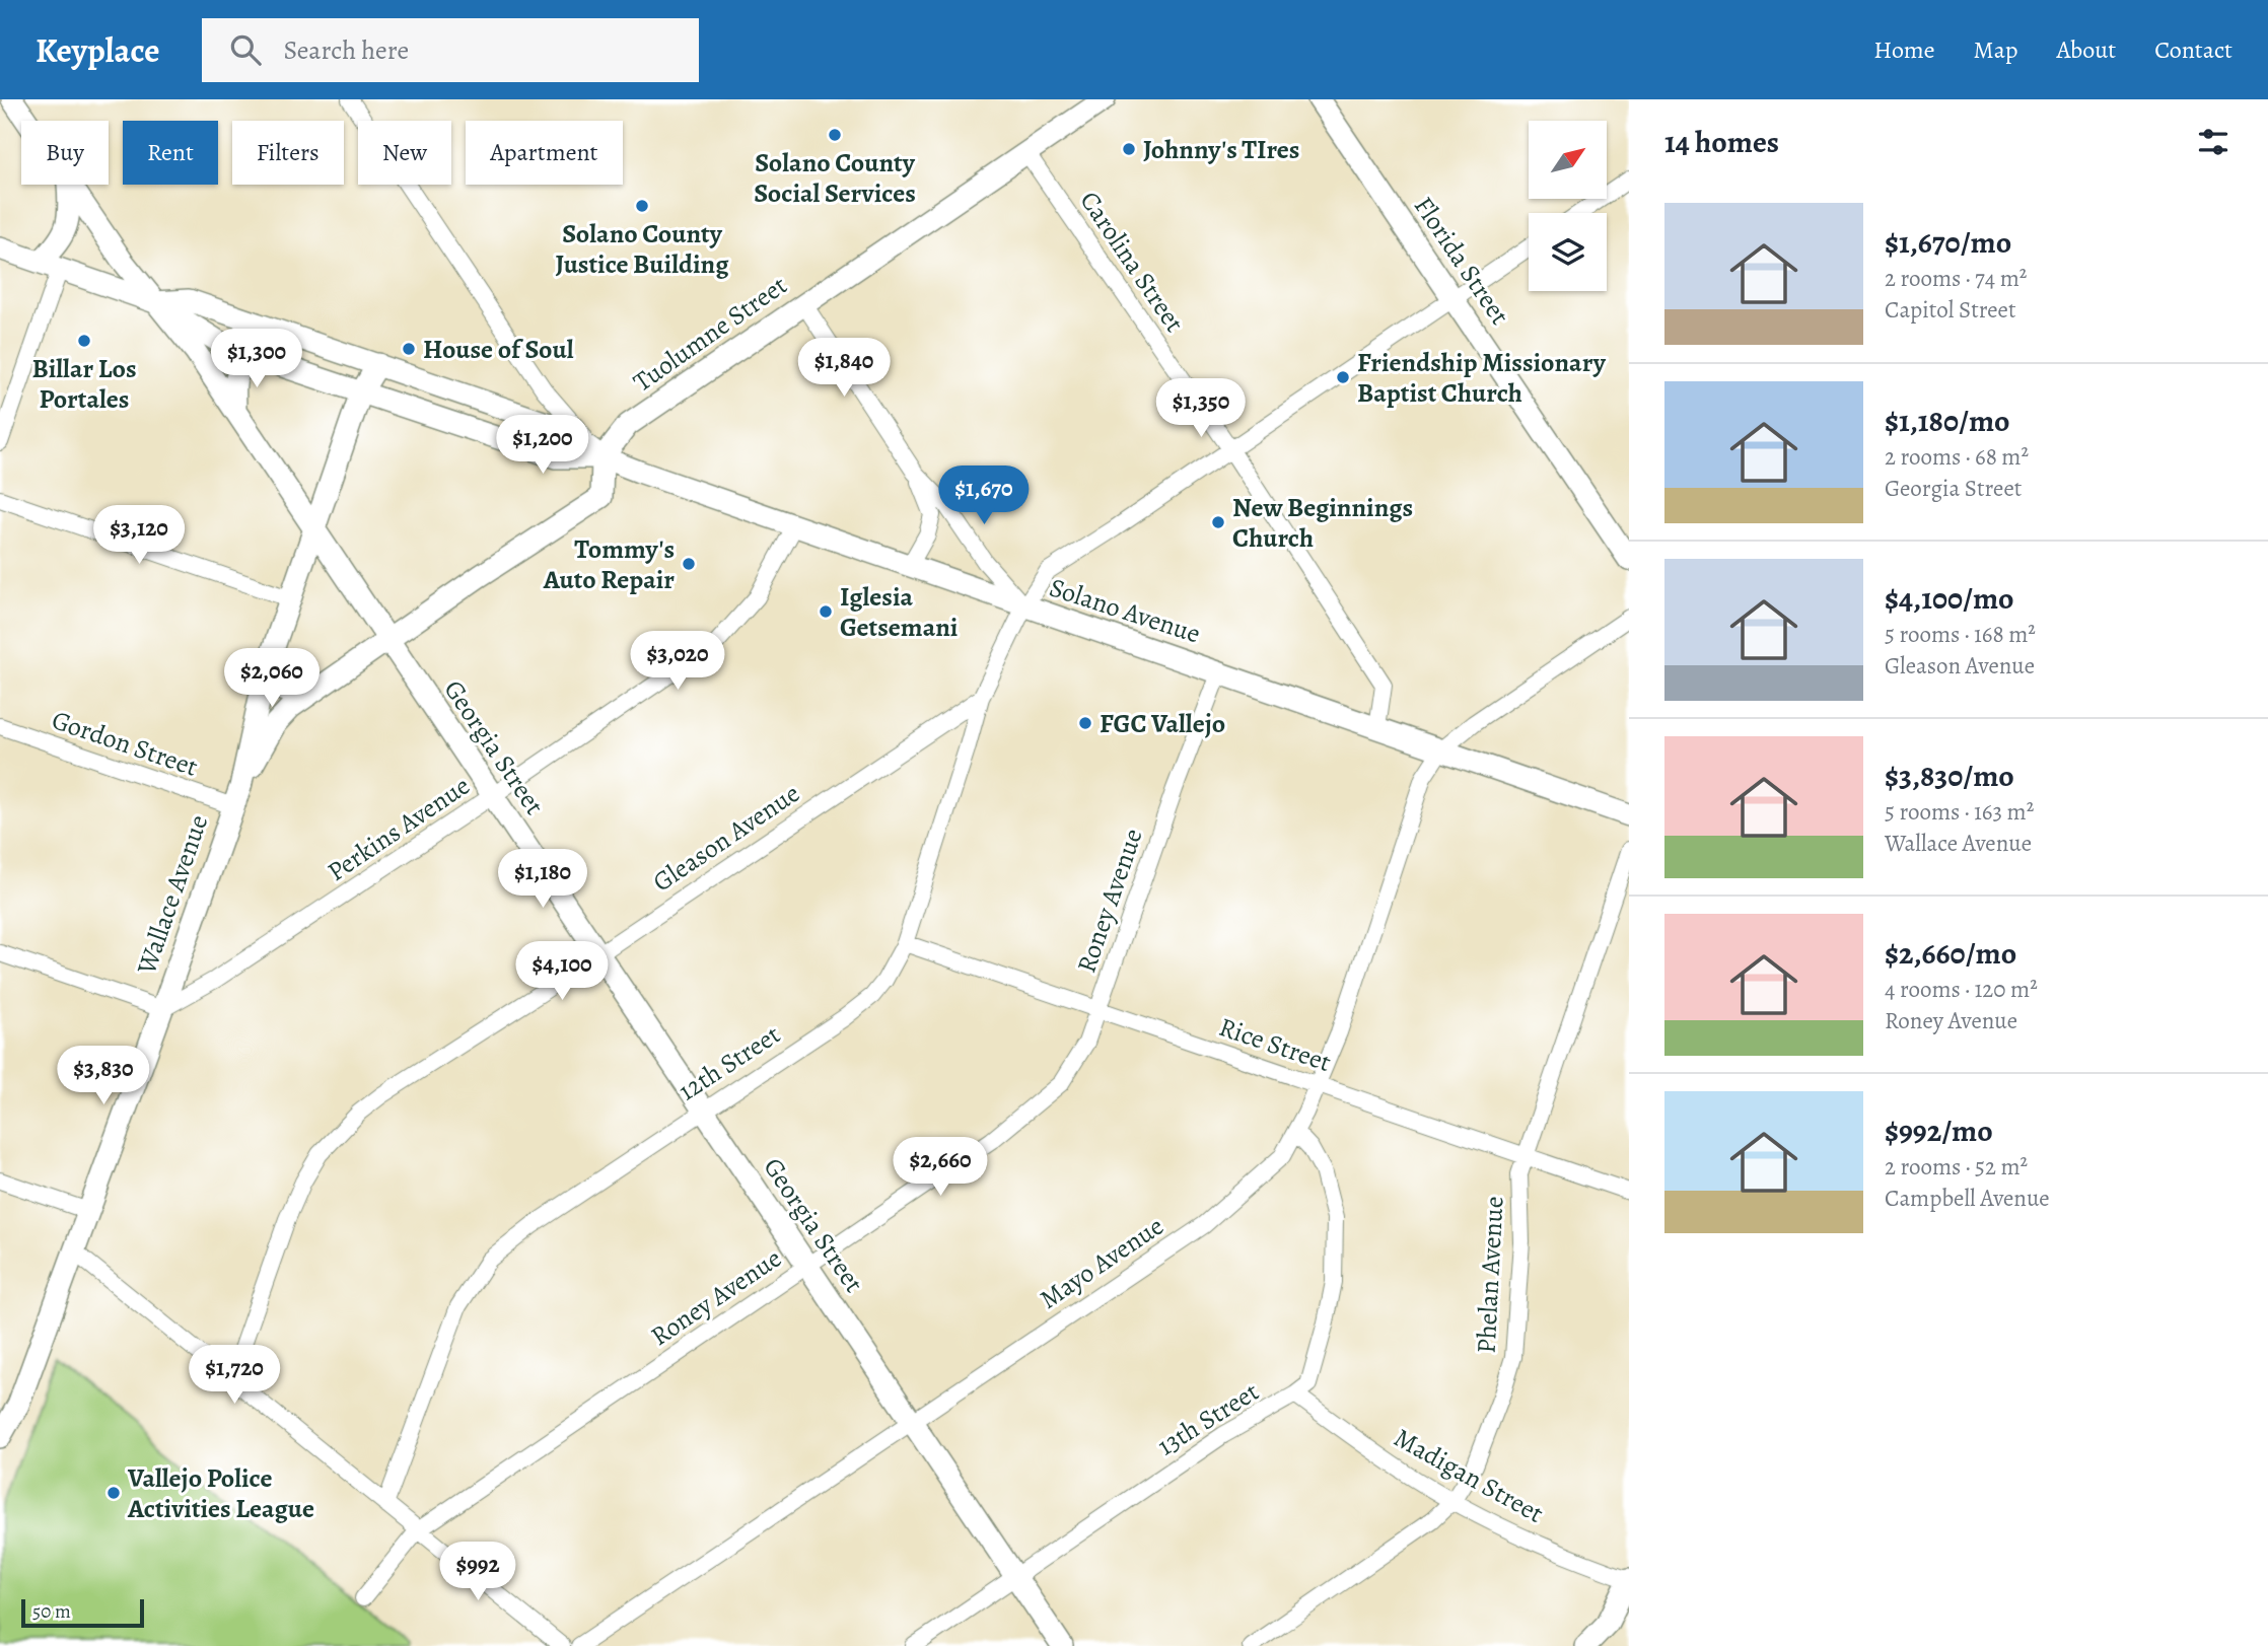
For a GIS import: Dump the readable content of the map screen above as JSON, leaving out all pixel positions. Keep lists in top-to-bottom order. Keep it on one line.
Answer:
{"streets":{"main road":["Florida Street","Tuolumne Street","Solano Avenue","Georgia Street","Wallace Avenue"],"street":["Carolina Street","Gordon Street","Perkins Avenue","Gleason Avenue","Roney Avenue","Rice Street","12th Street","Mayo Avenue","Phelan Avenue","13th Street","Madigan Street"]},"crossings":[["Florida Street","12th Street"],["Carolina Street","Tuolumne Street"],["Carolina Street","Solano Avenue"],["Carolina Street","12th Street"],["Tuolumne Street","Solano Avenue"],["Solano Avenue","Georgia Street"],["Solano Avenue","Perkins Avenue"],["Solano Avenue","Wallace Avenue"],["Solano Avenue","Roney Avenue"],["Solano Avenue","12th Street"],["Solano Avenue","Mayo Avenue"],["Gordon Street","Wallace Avenue"],["Georgia Street","Perkins Avenue"],["Georgia Street","Gleason Avenue"],["Georgia Street","Wallace Avenue"],["Georgia Street","Roney Avenue"],["Georgia Street","12th Street"],["Georgia Street","Mayo Avenue"],["Georgia Street","13th Street"],["Perkins Avenue","Wallace Avenue"],["Gleason Avenue","12th Street"],["Roney Avenue","Rice Street"],["Rice Street","12th Street"],["Rice Street","Mayo Avenue"],["Rice Street","Phelan Avenue"],["Mayo Avenue","13th Street"],["Phelan Avenue","Madigan Street"],["13th Street","Madigan Street"]],"places":["Solano County Social Services","Johnny's TIres","Solano County Justice Building","Billar Los Portales","House of Soul","Friendship Missionary Baptist Church","New Beginnings Church","Tommy's Auto Repair","Iglesia Getsemani","FGC Vallejo","Vallejo Police Activities League"],"scale_bar":"50 m","north":"top right","page":{"header":"Keyplace","search":"Search here","nav":["Home","Map","About","Contact"],"heading":"14 homes","chip":["Buy","Rent","Filters","New","Apartment"],"list":[{"name":"$1,670/mo","note":"2 rooms · 74 m² · Capitol Street"},{"name":"$1,180/mo","note":"2 rooms · 68 m² · Georgia Street"},{"name":"$4,100/mo","note":"5 rooms · 168 m² · Gleason Avenue"},{"name":"$3,830/mo","note":"5 rooms · 163 m² · Wallace Avenue"},{"name":"$2,660/mo","note":"4 rooms · 120 m² · Roney Avenue"},{"name":"$992/mo","note":"2 rooms · 52 m² · Campbell Avenue"}],"price":["$1,300","$1,840","$1,350","$1,200","$1,670","$3,120","$3,020","$2,060","$1,180","$4,100","$3,830","$2,660","$1,720","$992"],"scale":"50 m"}}
